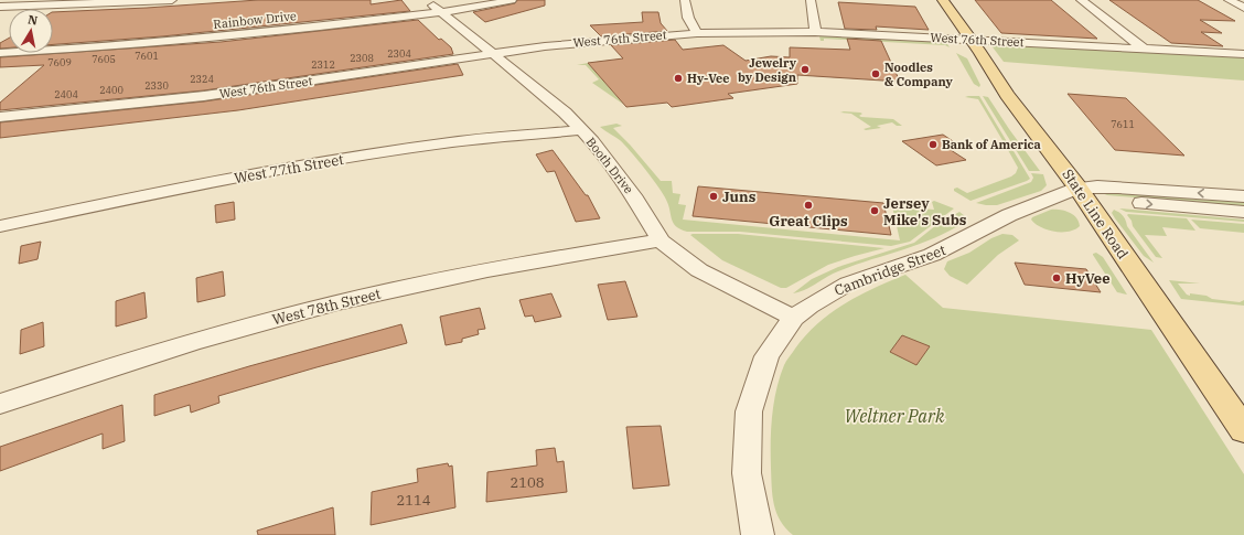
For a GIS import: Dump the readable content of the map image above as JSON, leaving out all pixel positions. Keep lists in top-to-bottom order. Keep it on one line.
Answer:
{"streets":{"main road":["State Line Road"],"street":["Rainbow Drive","West 76th Street","Booth Drive","West 77th Street","Cambridge Street","West 78th Street"]},"crossings":[["Rainbow Drive","Booth Drive"],["West 76th Street","Booth Drive"],["West 76th Street","State Line Road"],["Booth Drive","West 77th Street"],["Booth Drive","Cambridge Street"],["Booth Drive","West 78th Street"],["State Line Road","Cambridge Street"]],"parks":["Weltner Park"],"places":["Jewelry by Design","Noodles & Company","Hy-Vee","Bank of America","Juns","Great Clips","Jersey Mike's Subs","HyVee"],"house_numbers":["2304","7601","2308","7605","7609","2312","2324","2330","2400","2404","7611","2108","2114"],"north":"top"}
